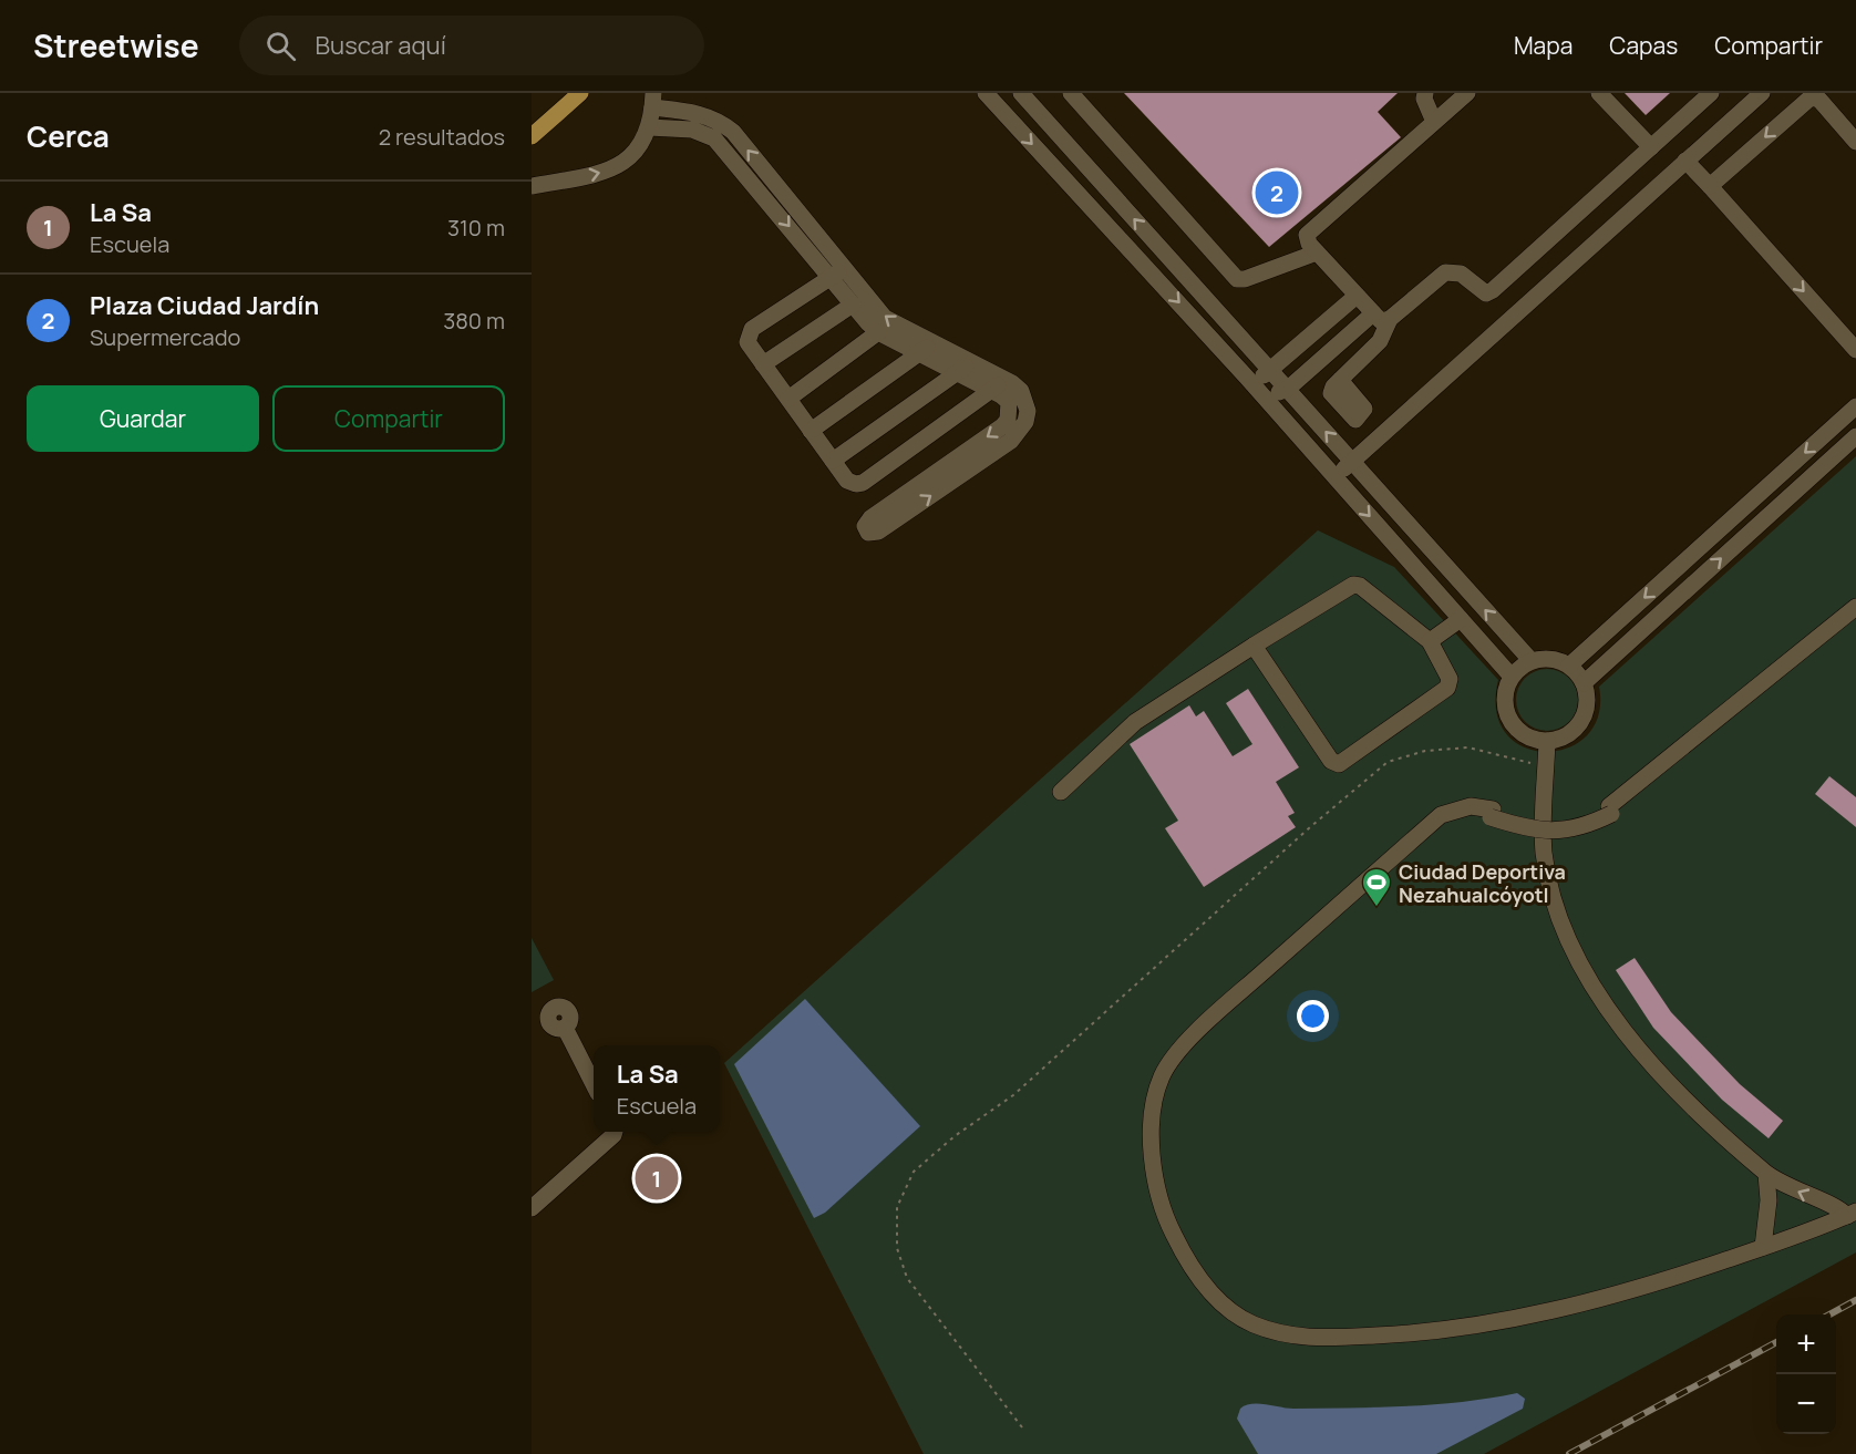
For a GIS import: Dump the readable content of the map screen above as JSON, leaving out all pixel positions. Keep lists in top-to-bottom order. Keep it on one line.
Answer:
{"places":{"sports":["Ciudad Deportiva Nezahualcóyotl"]},"page":{"header":"Streetwise","search":"Buscar aquí","nav":["Mapa","Capas","Compartir"],"heading":["Cerca","2 resultados"],"pins":["2","1"],"list":[{"mark":"1","name":"La Sa","note":"Escuela","value":"310 m"},{"mark":"2","name":"Plaza Ciudad Jardín","note":"Supermercado","value":"380 m"}],"buttons":["Guardar","Compartir"],"popup":["La Sa","Escuela"],"map_buttons":["+","−"]}}
